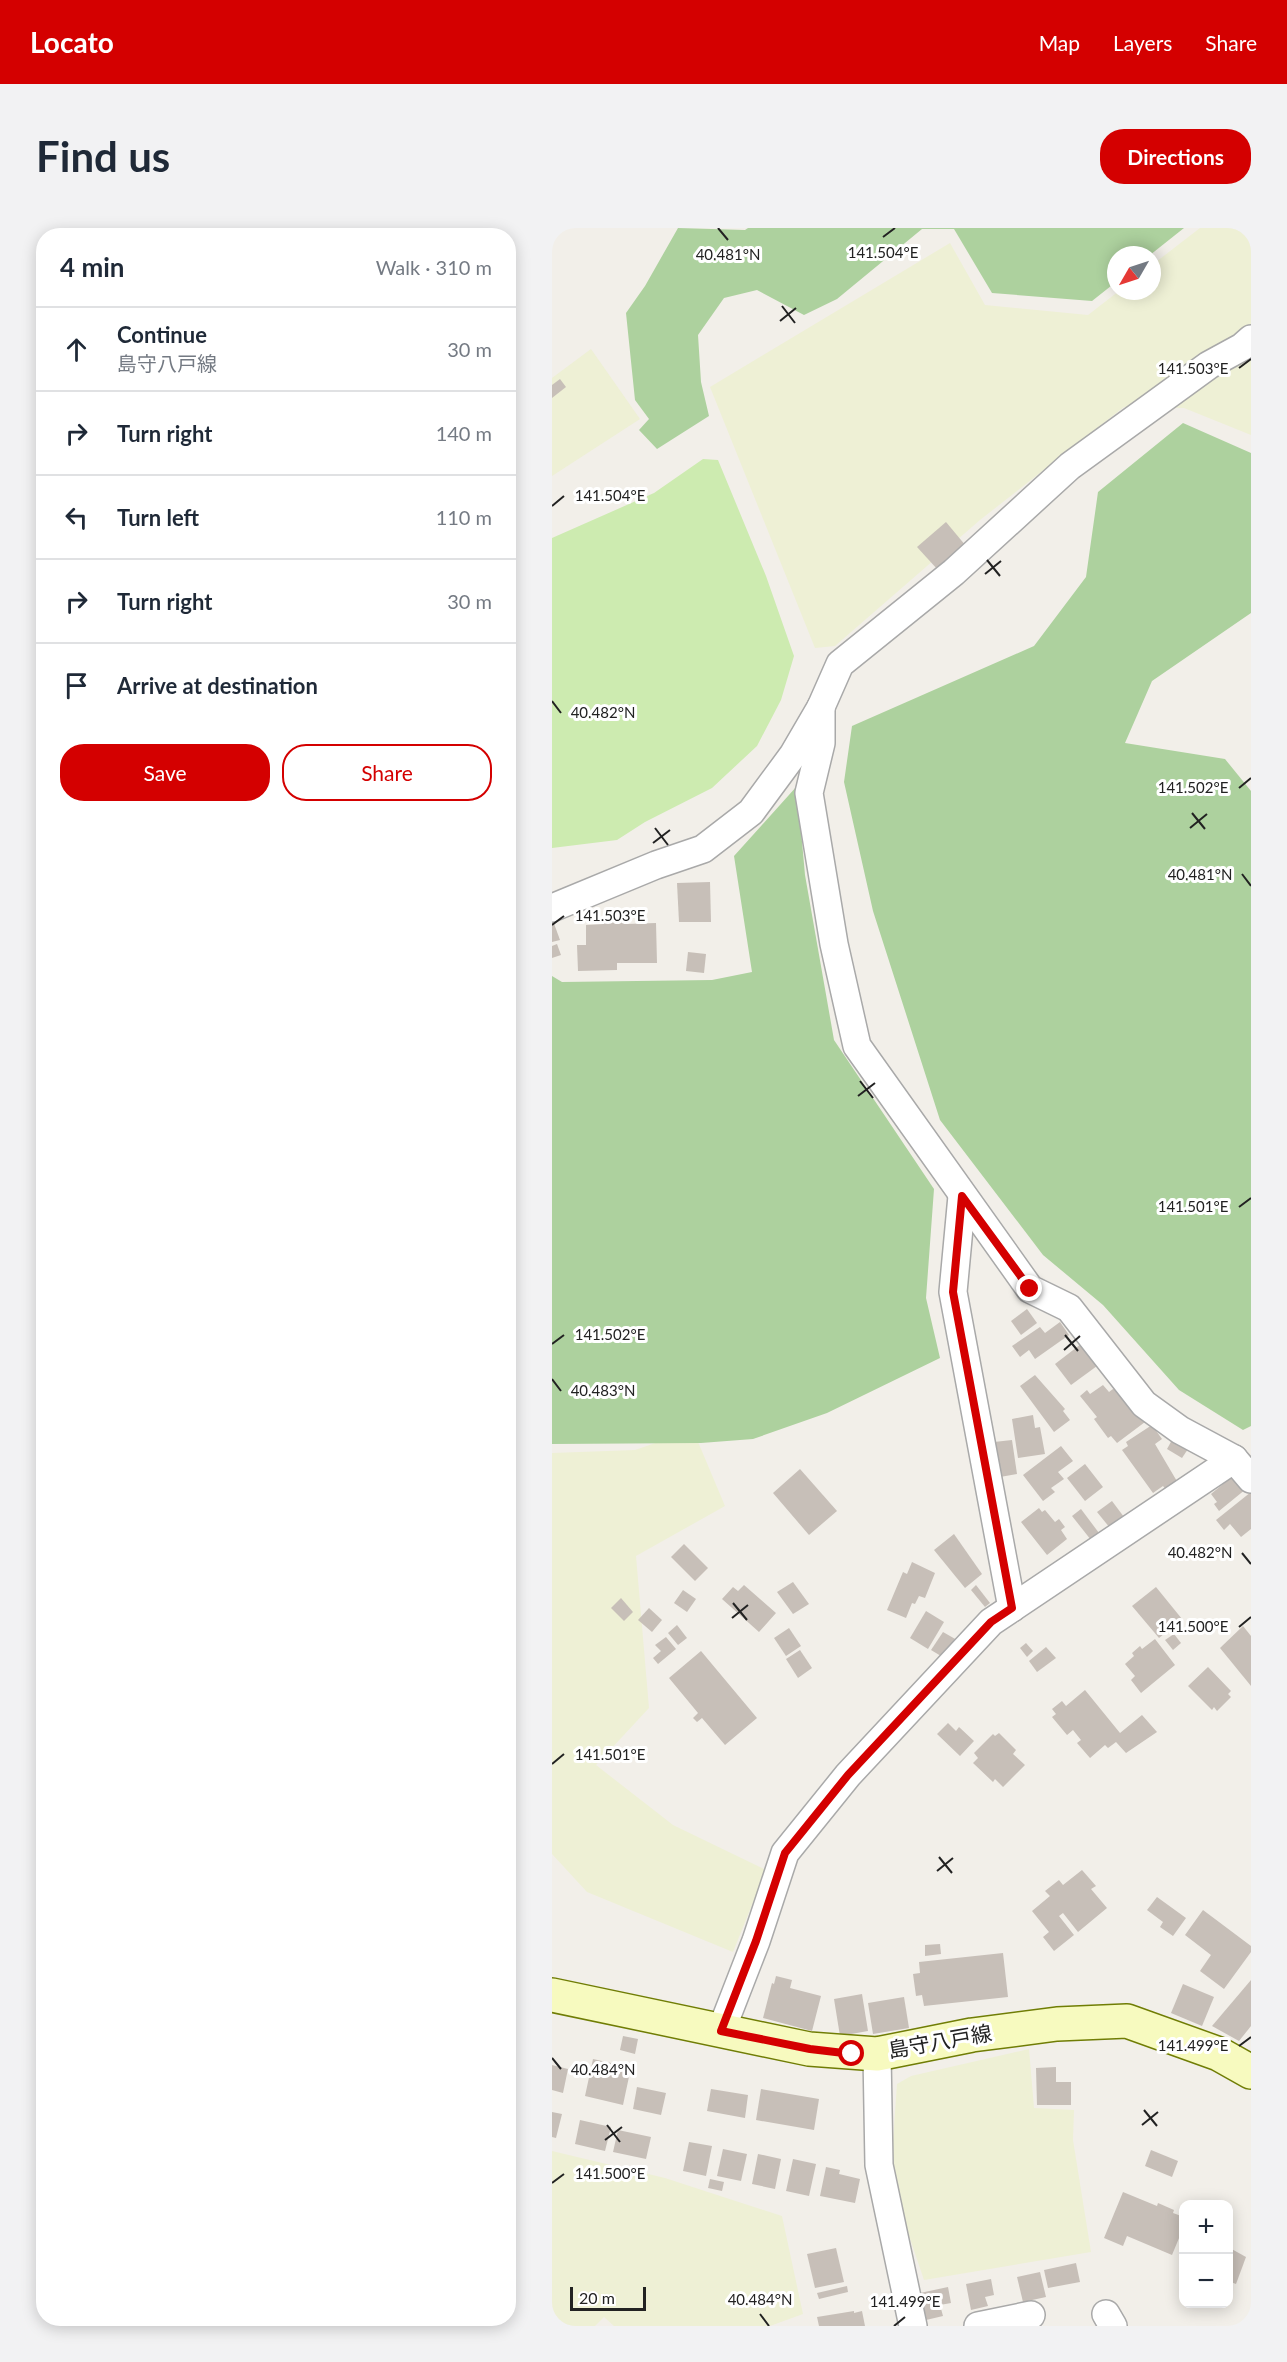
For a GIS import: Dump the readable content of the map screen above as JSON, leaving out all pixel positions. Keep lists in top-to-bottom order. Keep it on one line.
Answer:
{"streets":{"main road":["島守八戸線"]},"scale_bar":"20 m","north":"bottom left","page":{"header":"Locato","nav":["Map","Layers","Share"],"buttons":["Directions",["Save","Share"]],"title":"Find us","heading":["4 min","Walk · 310 m"],"list":[["Continue","島守八戸線","30 m"],["Turn right","140 m"],["Turn left","110 m"],["Turn right","30 m"],"Arrive at destination"],"map_buttons":["+","−"],"scale":"20 m"},"coordinates":["141.504°E","40.481°N","141.503°E","40.482°N","141.502°E","141.501°E","40.483°N","141.500°E","141.499°E","40.484°N"]}
